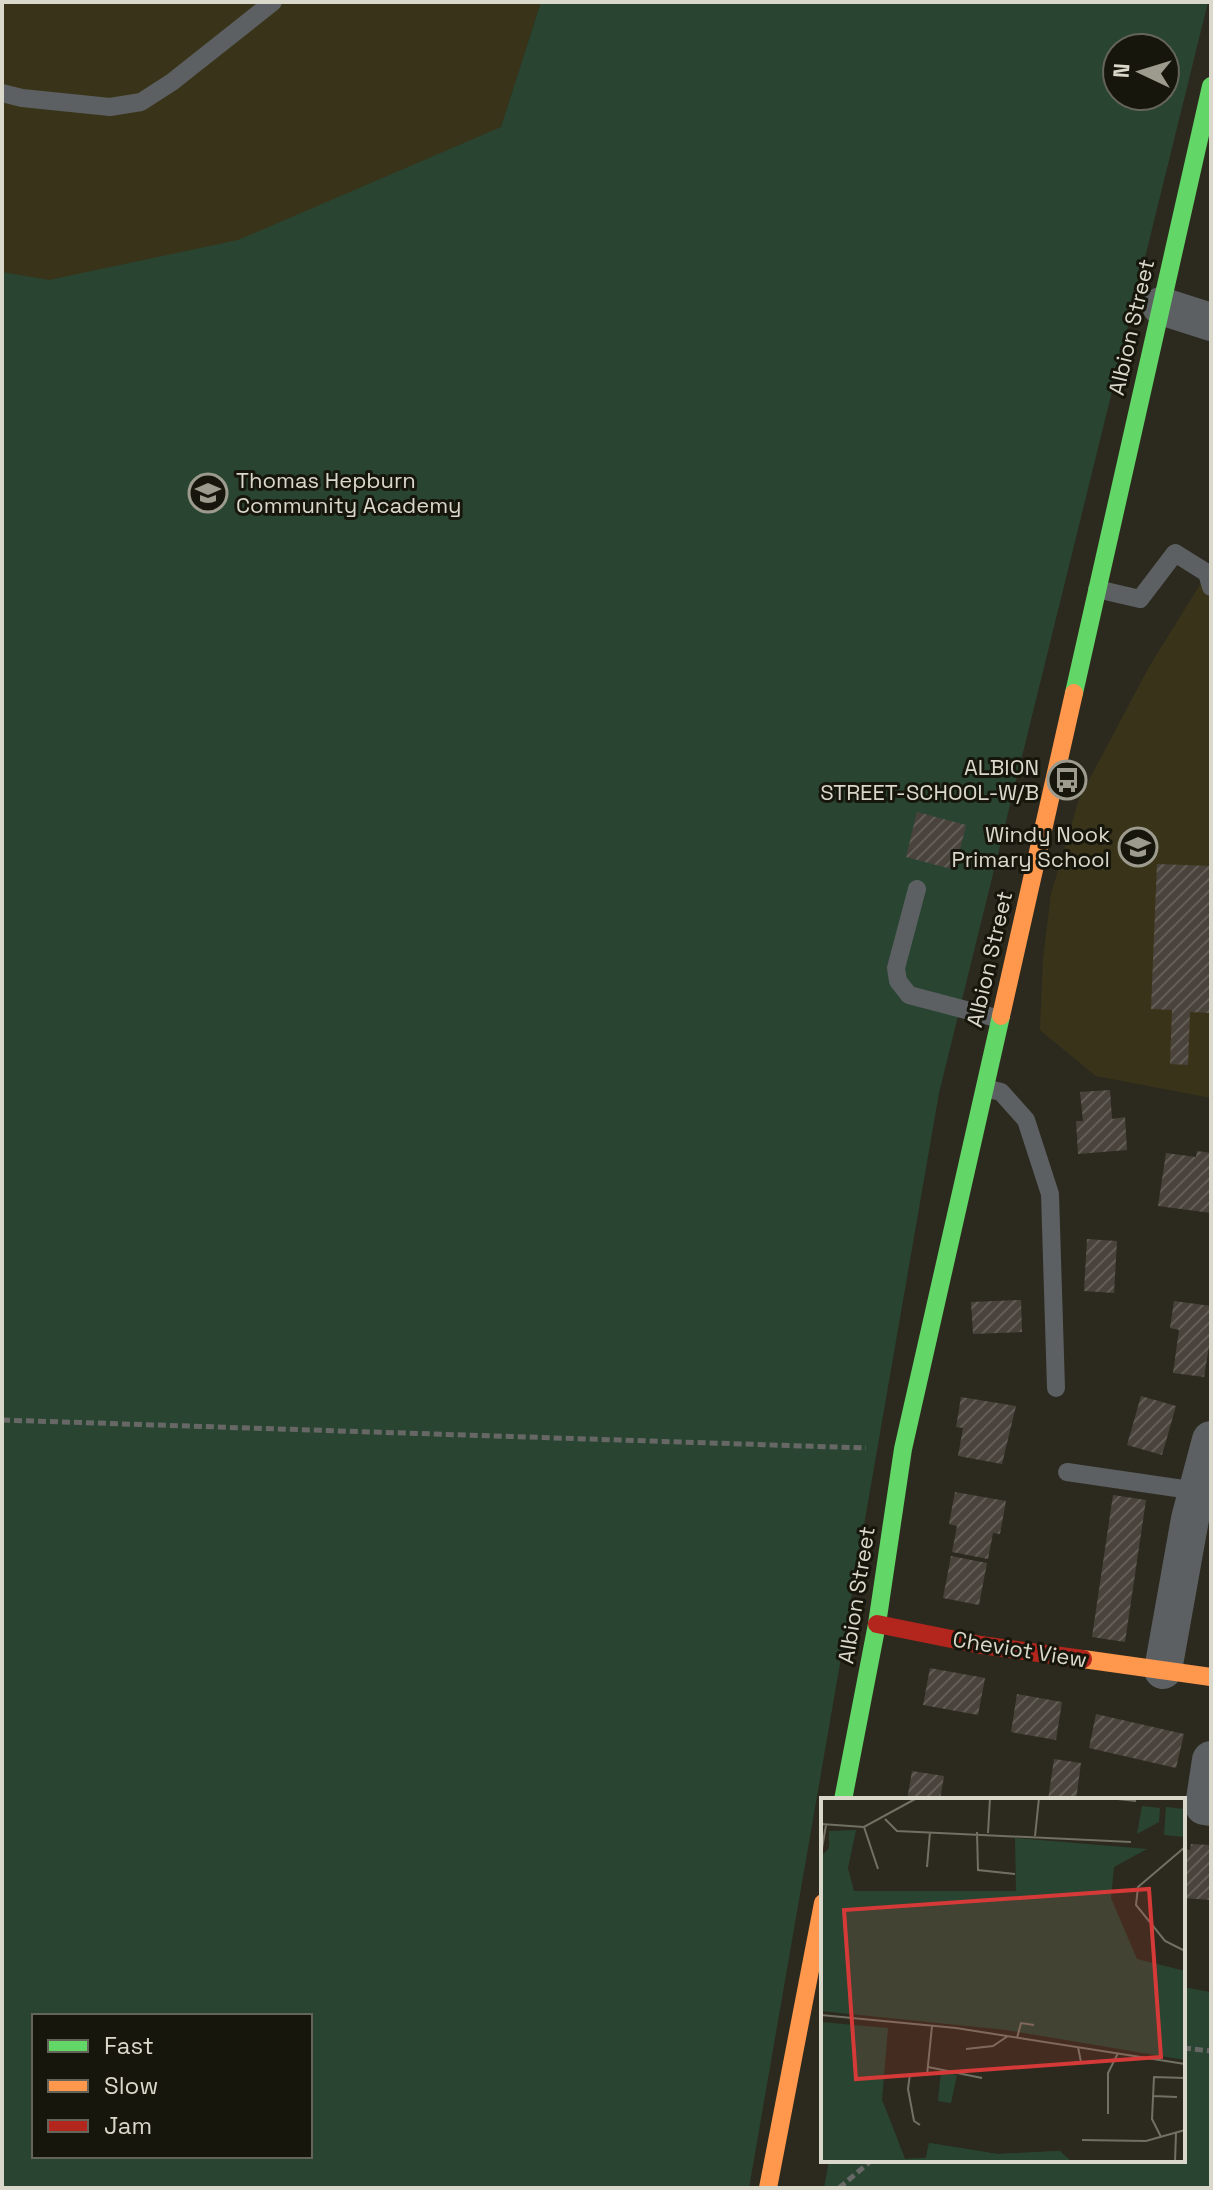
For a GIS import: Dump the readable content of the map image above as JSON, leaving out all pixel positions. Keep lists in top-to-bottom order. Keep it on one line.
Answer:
{"streets":{"street":["Albion Street","Cheviot View"]},"crossings":[["Albion Street","Cheviot View"]],"places":{"school or university":["Thomas Hepburn Community Academy","Windy Nook Primary School"],"bus stop":["ALBION STREET-SCHOOL-W/B"]},"legend":["Fast","Slow","Jam"],"north":"left"}
